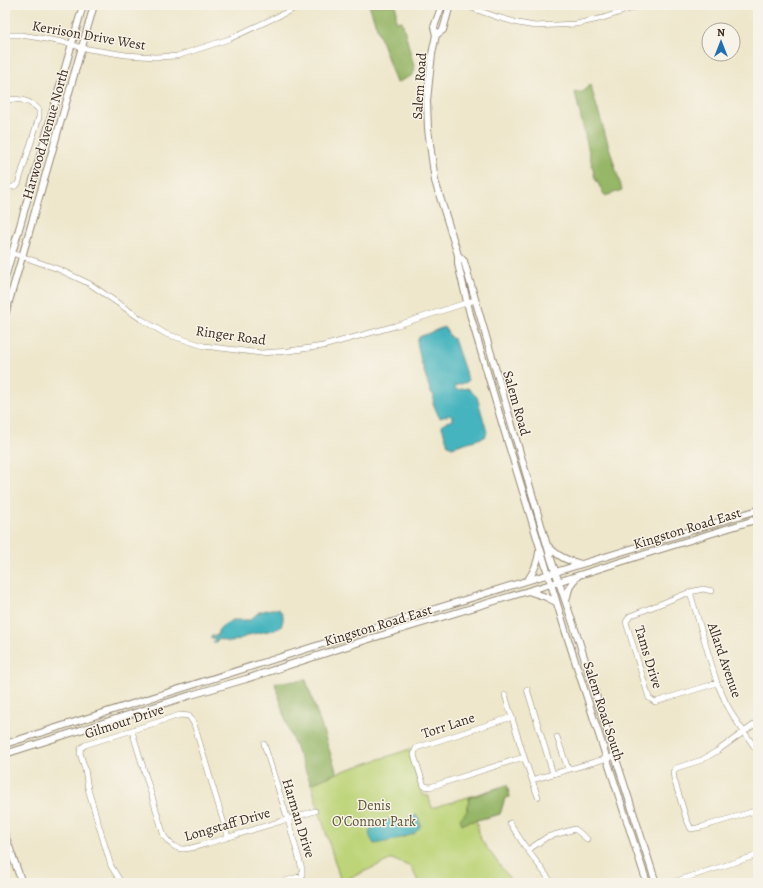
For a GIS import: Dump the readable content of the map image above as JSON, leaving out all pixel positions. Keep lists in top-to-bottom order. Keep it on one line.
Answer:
{"streets":{"main road":["Salem Road","Harwood Avenue North","Kingston Road East","Salem Road South"],"street":["Kerrison Drive West","Ringer Road","Tams Drive","Allard Avenue","Gilmour Drive","Torr Lane","Harman Drive","Longstaff Drive"]},"crossings":[["Kerrison Drive West","Harwood Avenue North"],["Salem Road","Ringer Road"],["Salem Road","Salem Road South"],["Harwood Avenue North","Ringer Road"],["Kingston Road East","Salem Road South"],["Tams Drive","Allard Avenue"],["Gilmour Drive","Longstaff Drive"],["Harman Drive","Longstaff Drive"]],"parks":["Denis O'Connor Park"],"north":"top"}
